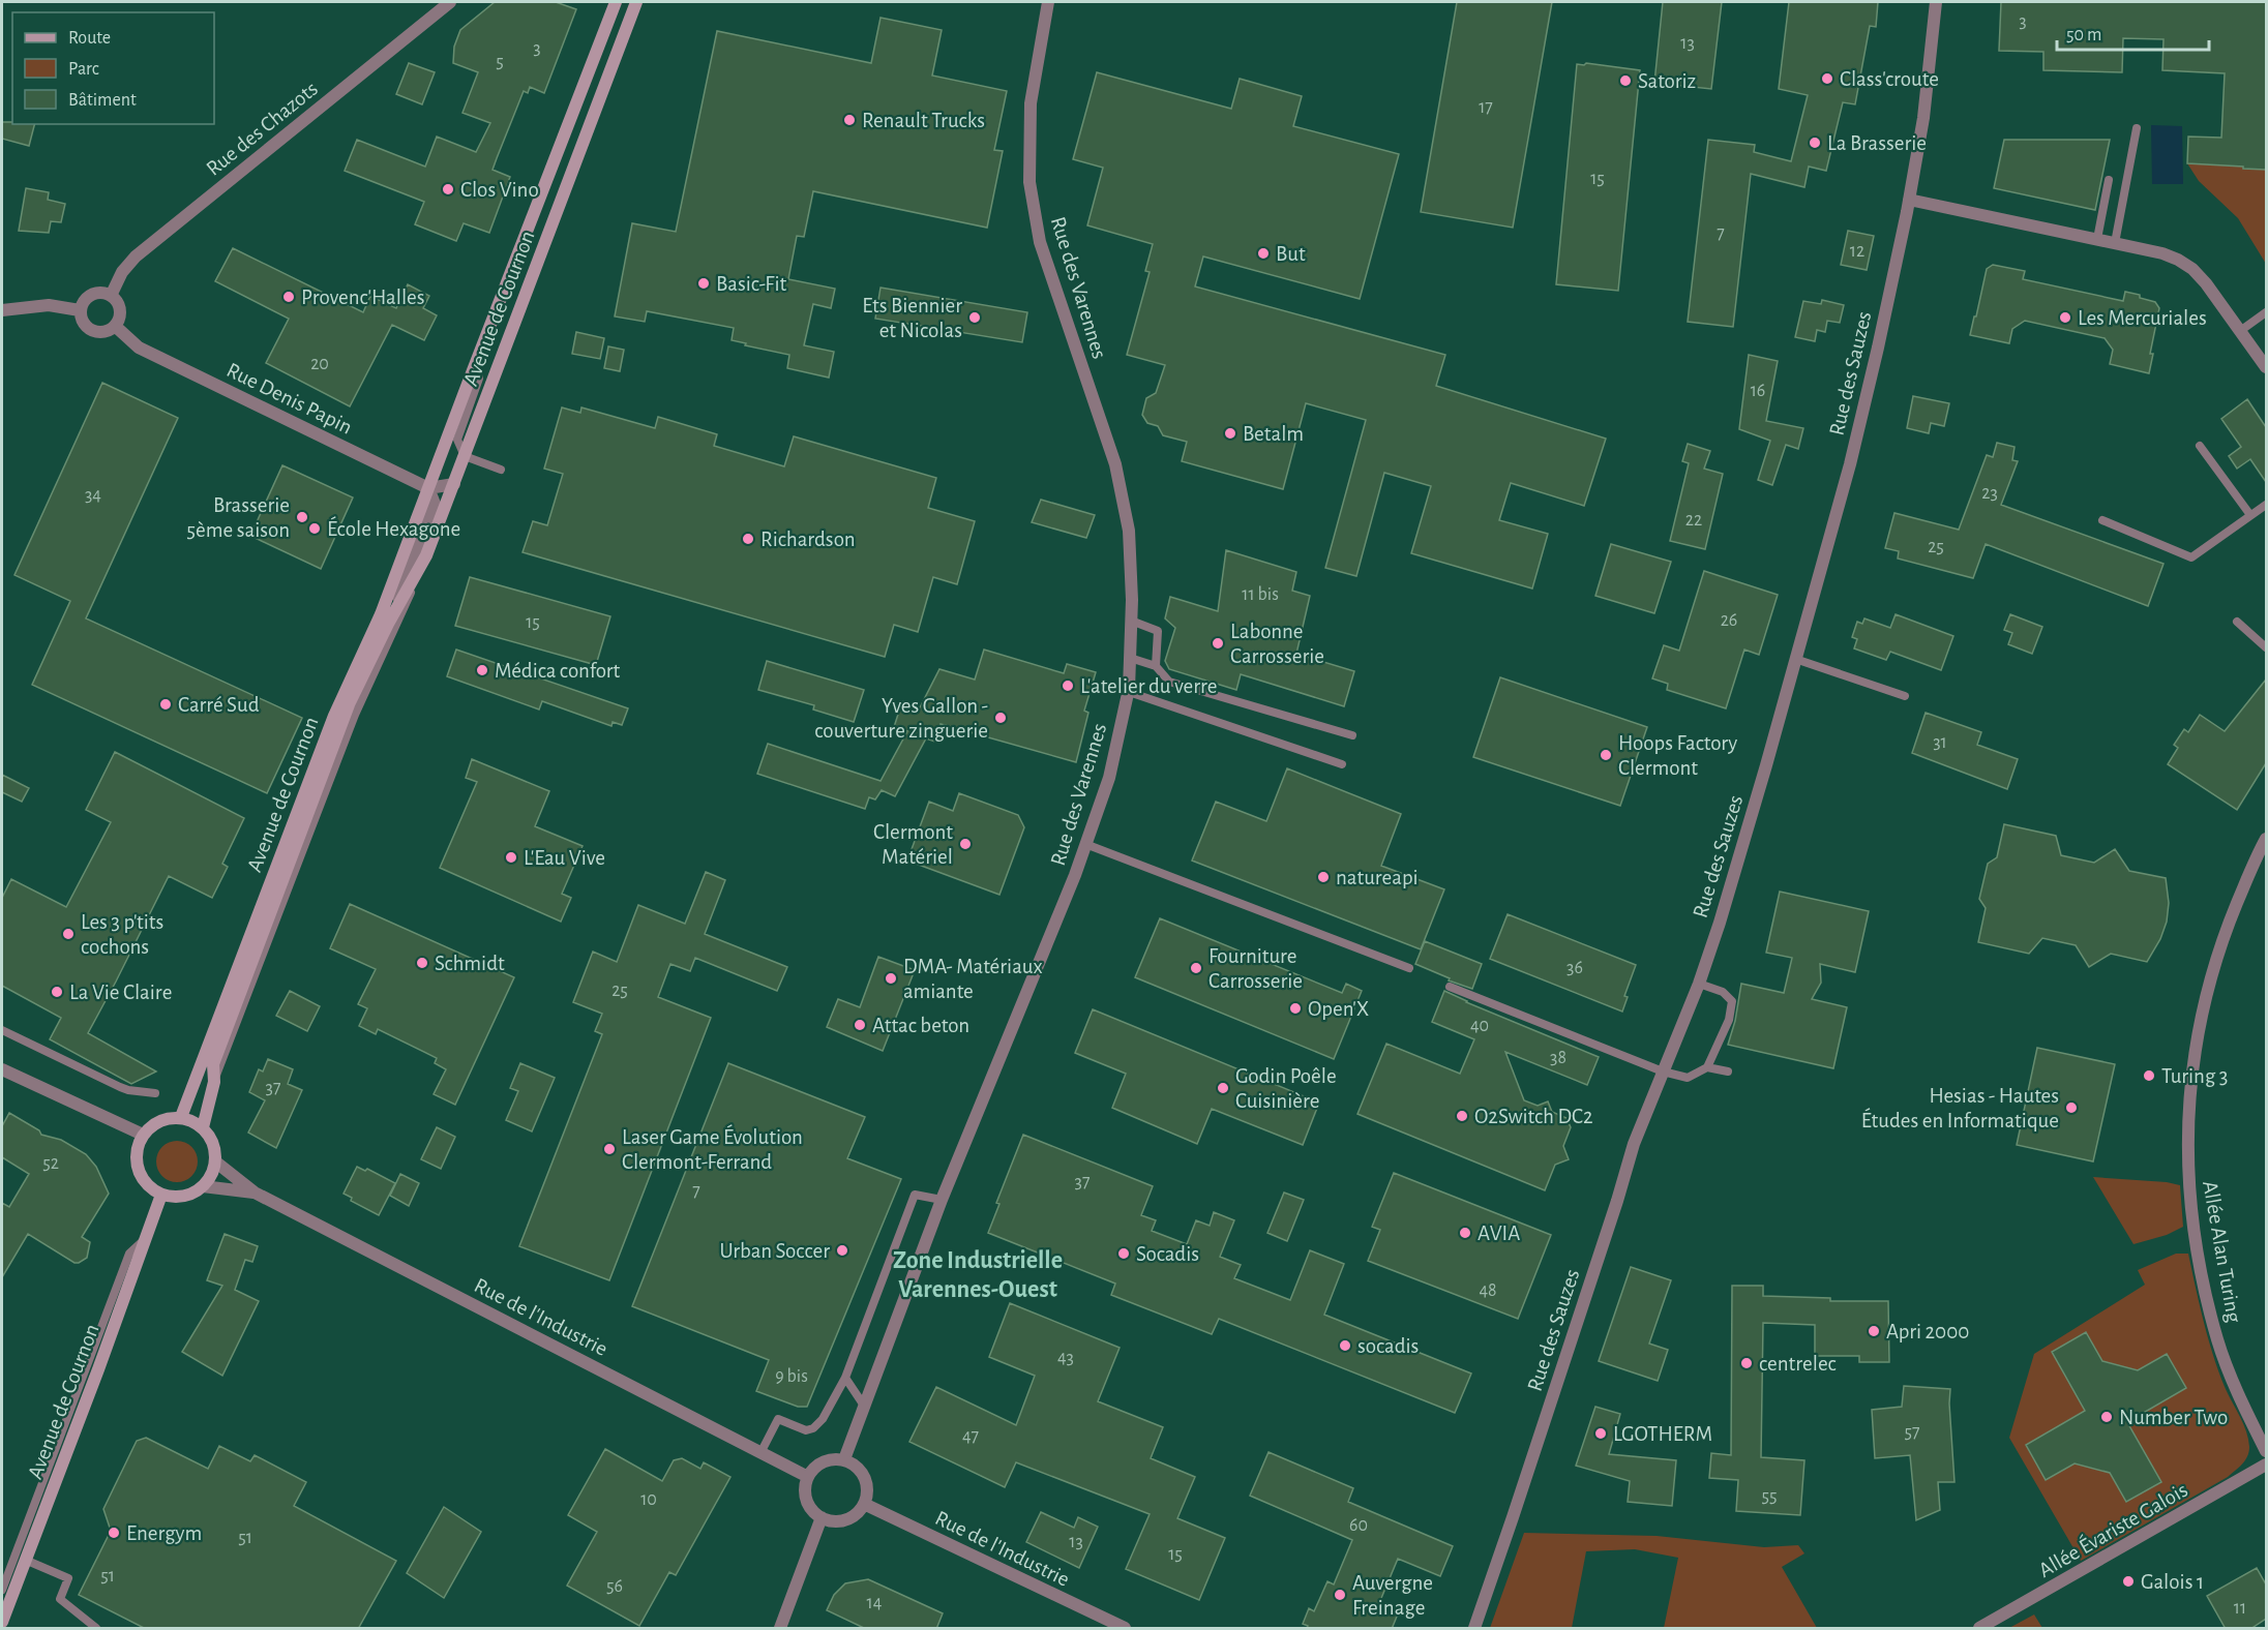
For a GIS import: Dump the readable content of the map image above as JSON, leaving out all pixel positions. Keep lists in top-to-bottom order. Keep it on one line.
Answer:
{"streets":{"main road":["Avenue de Cournon"],"street":["Rue des Chazots","Rue des Varennes","Rue des Sauzes","Rue Denis Papin","Allée Alan Turing","Rue de l'Industrie","Allée Évariste Galois"]},"crossings":[["Rue des Chazots","Rue Denis Papin"],["Rue des Varennes","Rue de l'Industrie"],["Avenue de Cournon","Rue Denis Papin"],["Avenue de Cournon","Rue de l'Industrie"]],"districts":["Zone Industrielle Varennes-Ouest"],"places":["Class'croute","Satoriz","Renault Trucks","La Brasserie","Clos Vino","But","Basic-Fit","Provenc'Halles","Ets Biennier et Nicolas","Les Mercuriales","Betalm","Brasserie 5ème saison","École Hexagone","Richardson","Labonne Carrosserie","Médica confort","L'atelier du verre","Carré Sud","Yves Gallon - couverture zinguerie","Hoops Factory Clermont","Clermont Matériel","L'Eau Vive","natureapi","Les 3 p'tits cochons","Schmidt","Fourniture Carrosserie","DMA- Matériaux amiante","La Vie Claire","Open'X","Attac beton","Turing 3","Godin Poêle Cuisinière","Hesias - Hautes Études en Informatique","O2Switch DC2","Laser Game Évolution Clermont-Ferrand","AVIA","Urban Soccer","Socadis","Apri 2000","socadis","centrelec","Number Two","LGOTHERM","Energym","Galois 1","Auvergne Freinage"],"house_numbers":["3","13","3","5","17","15","7","12","20","16","23","34","22","25","11 bis","26","15","31","36","25","40","38","37","52","37","7","48","43","9 bis","57","47","55","10","60","51","13","15","51","56","14","11"],"legend":["Route","Parc","Bâtiment"],"scale_bar":"50 m"}
